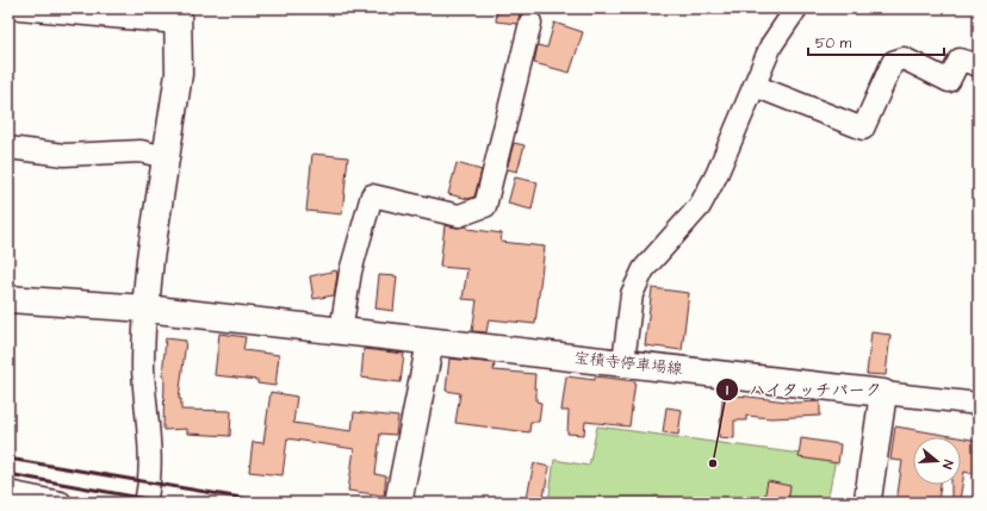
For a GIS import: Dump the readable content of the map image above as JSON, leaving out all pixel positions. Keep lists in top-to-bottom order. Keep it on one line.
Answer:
{"streets":{"main road":["宝積寺停車場線"]},"places":["ハイタッチパーク"],"scale_bar":"50 m","north":"right"}
